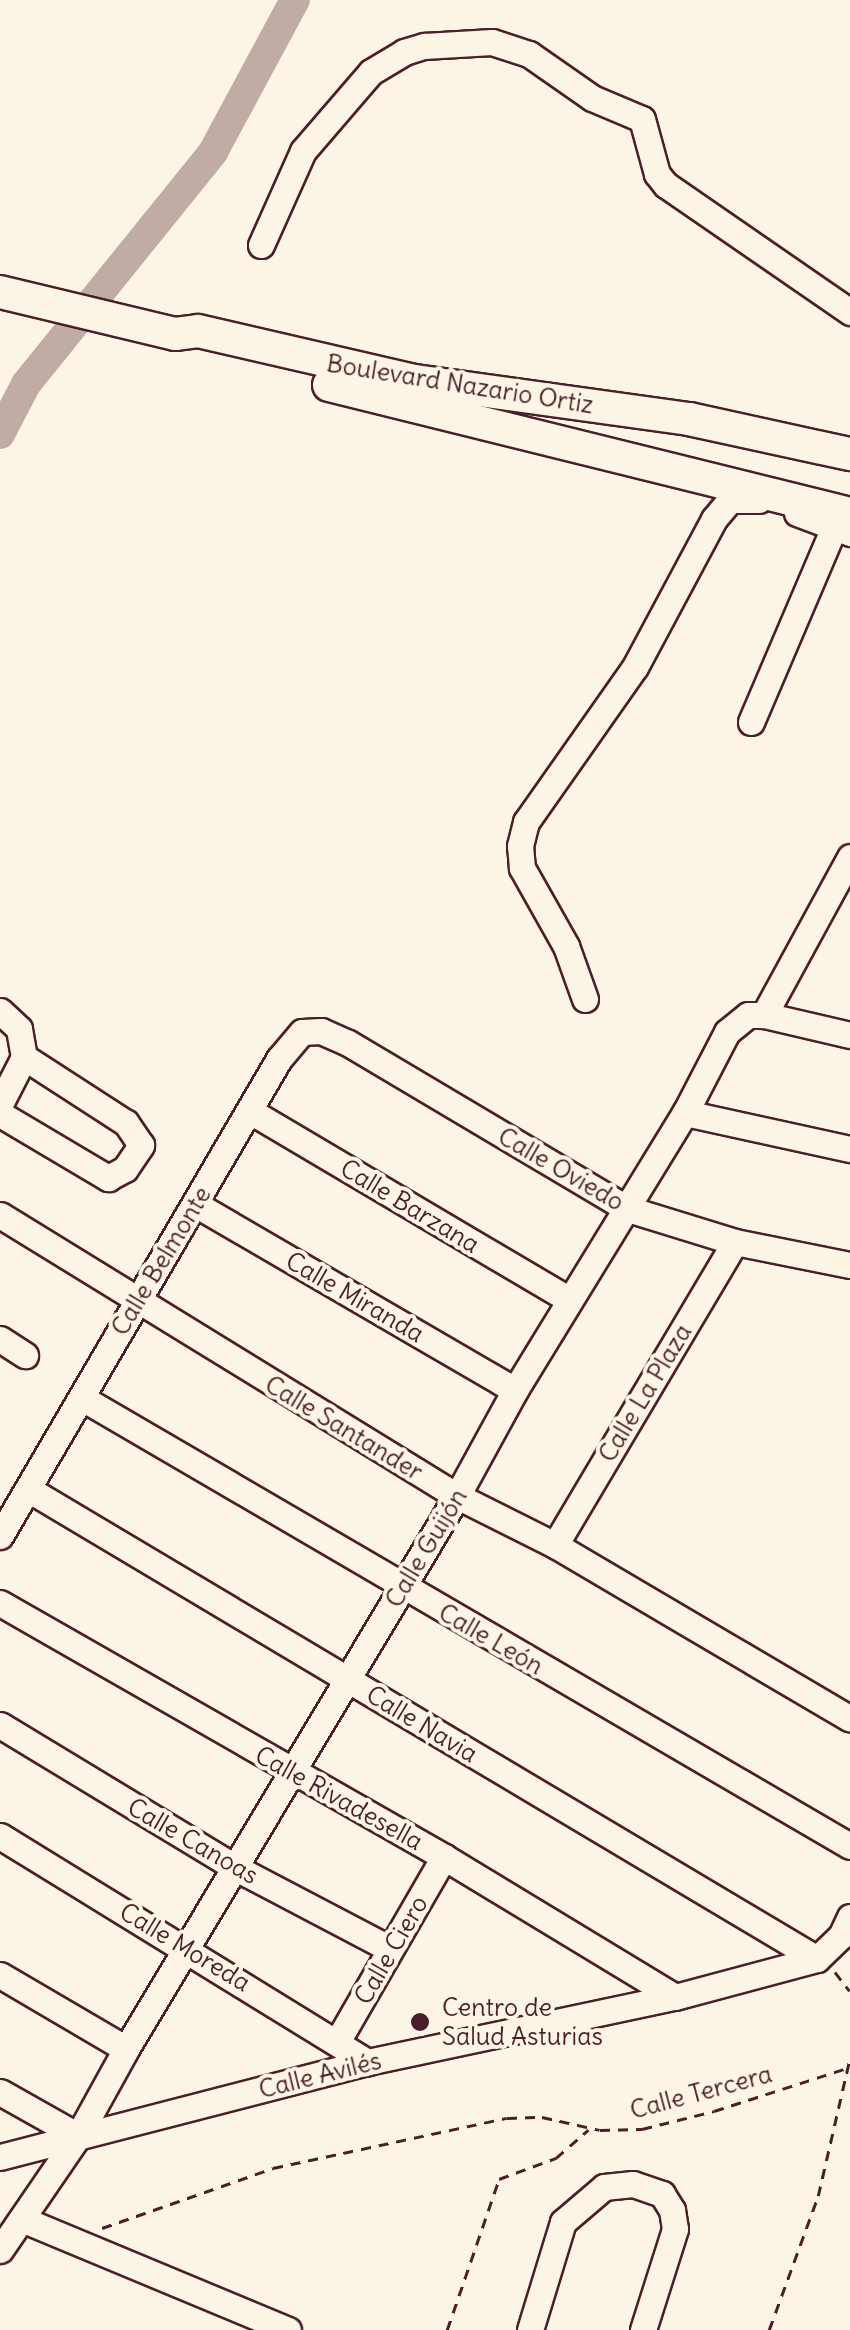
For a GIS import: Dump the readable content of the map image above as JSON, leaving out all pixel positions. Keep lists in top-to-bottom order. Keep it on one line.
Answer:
{"streets":{"main road":["Boulevard Nazario Ortiz"],"street":["Calle Oviedo","Calle Barzana","Calle Belmonte","Calle Miranda","Calle La Plaza","Calle Santander","Calle Guijón","Calle León","Calle Navia","Calle Rivadesella","Calle Canoas","Calle Moreda","Calle Ciero","Calle Avilés"],"path":["Calle Tercera"]},"crossings":[["Calle Oviedo","Calle Belmonte"],["Calle Oviedo","Calle La Plaza"],["Calle Oviedo","Calle Guijón"],["Calle Barzana","Calle Belmonte"],["Calle Barzana","Calle Guijón"],["Calle Belmonte","Calle Miranda"],["Calle Belmonte","Calle Santander"],["Calle Belmonte","Calle León"],["Calle Belmonte","Calle Navia"],["Calle Miranda","Calle Guijón"],["Calle La Plaza","Calle Santander"],["Calle Santander","Calle Guijón"],["Calle Guijón","Calle León"],["Calle Guijón","Calle Navia"],["Calle Guijón","Calle Rivadesella"],["Calle Guijón","Calle Canoas"],["Calle Guijón","Calle Moreda"],["Calle Guijón","Calle Avilés"],["Calle Navia","Calle Avilés"],["Calle Rivadesella","Calle Ciero"],["Calle Rivadesella","Calle Avilés"],["Calle Canoas","Calle Ciero"],["Calle Moreda","Calle Ciero"],["Calle Moreda","Calle Avilés"]],"places":["Centro de Salud Asturias"]}
